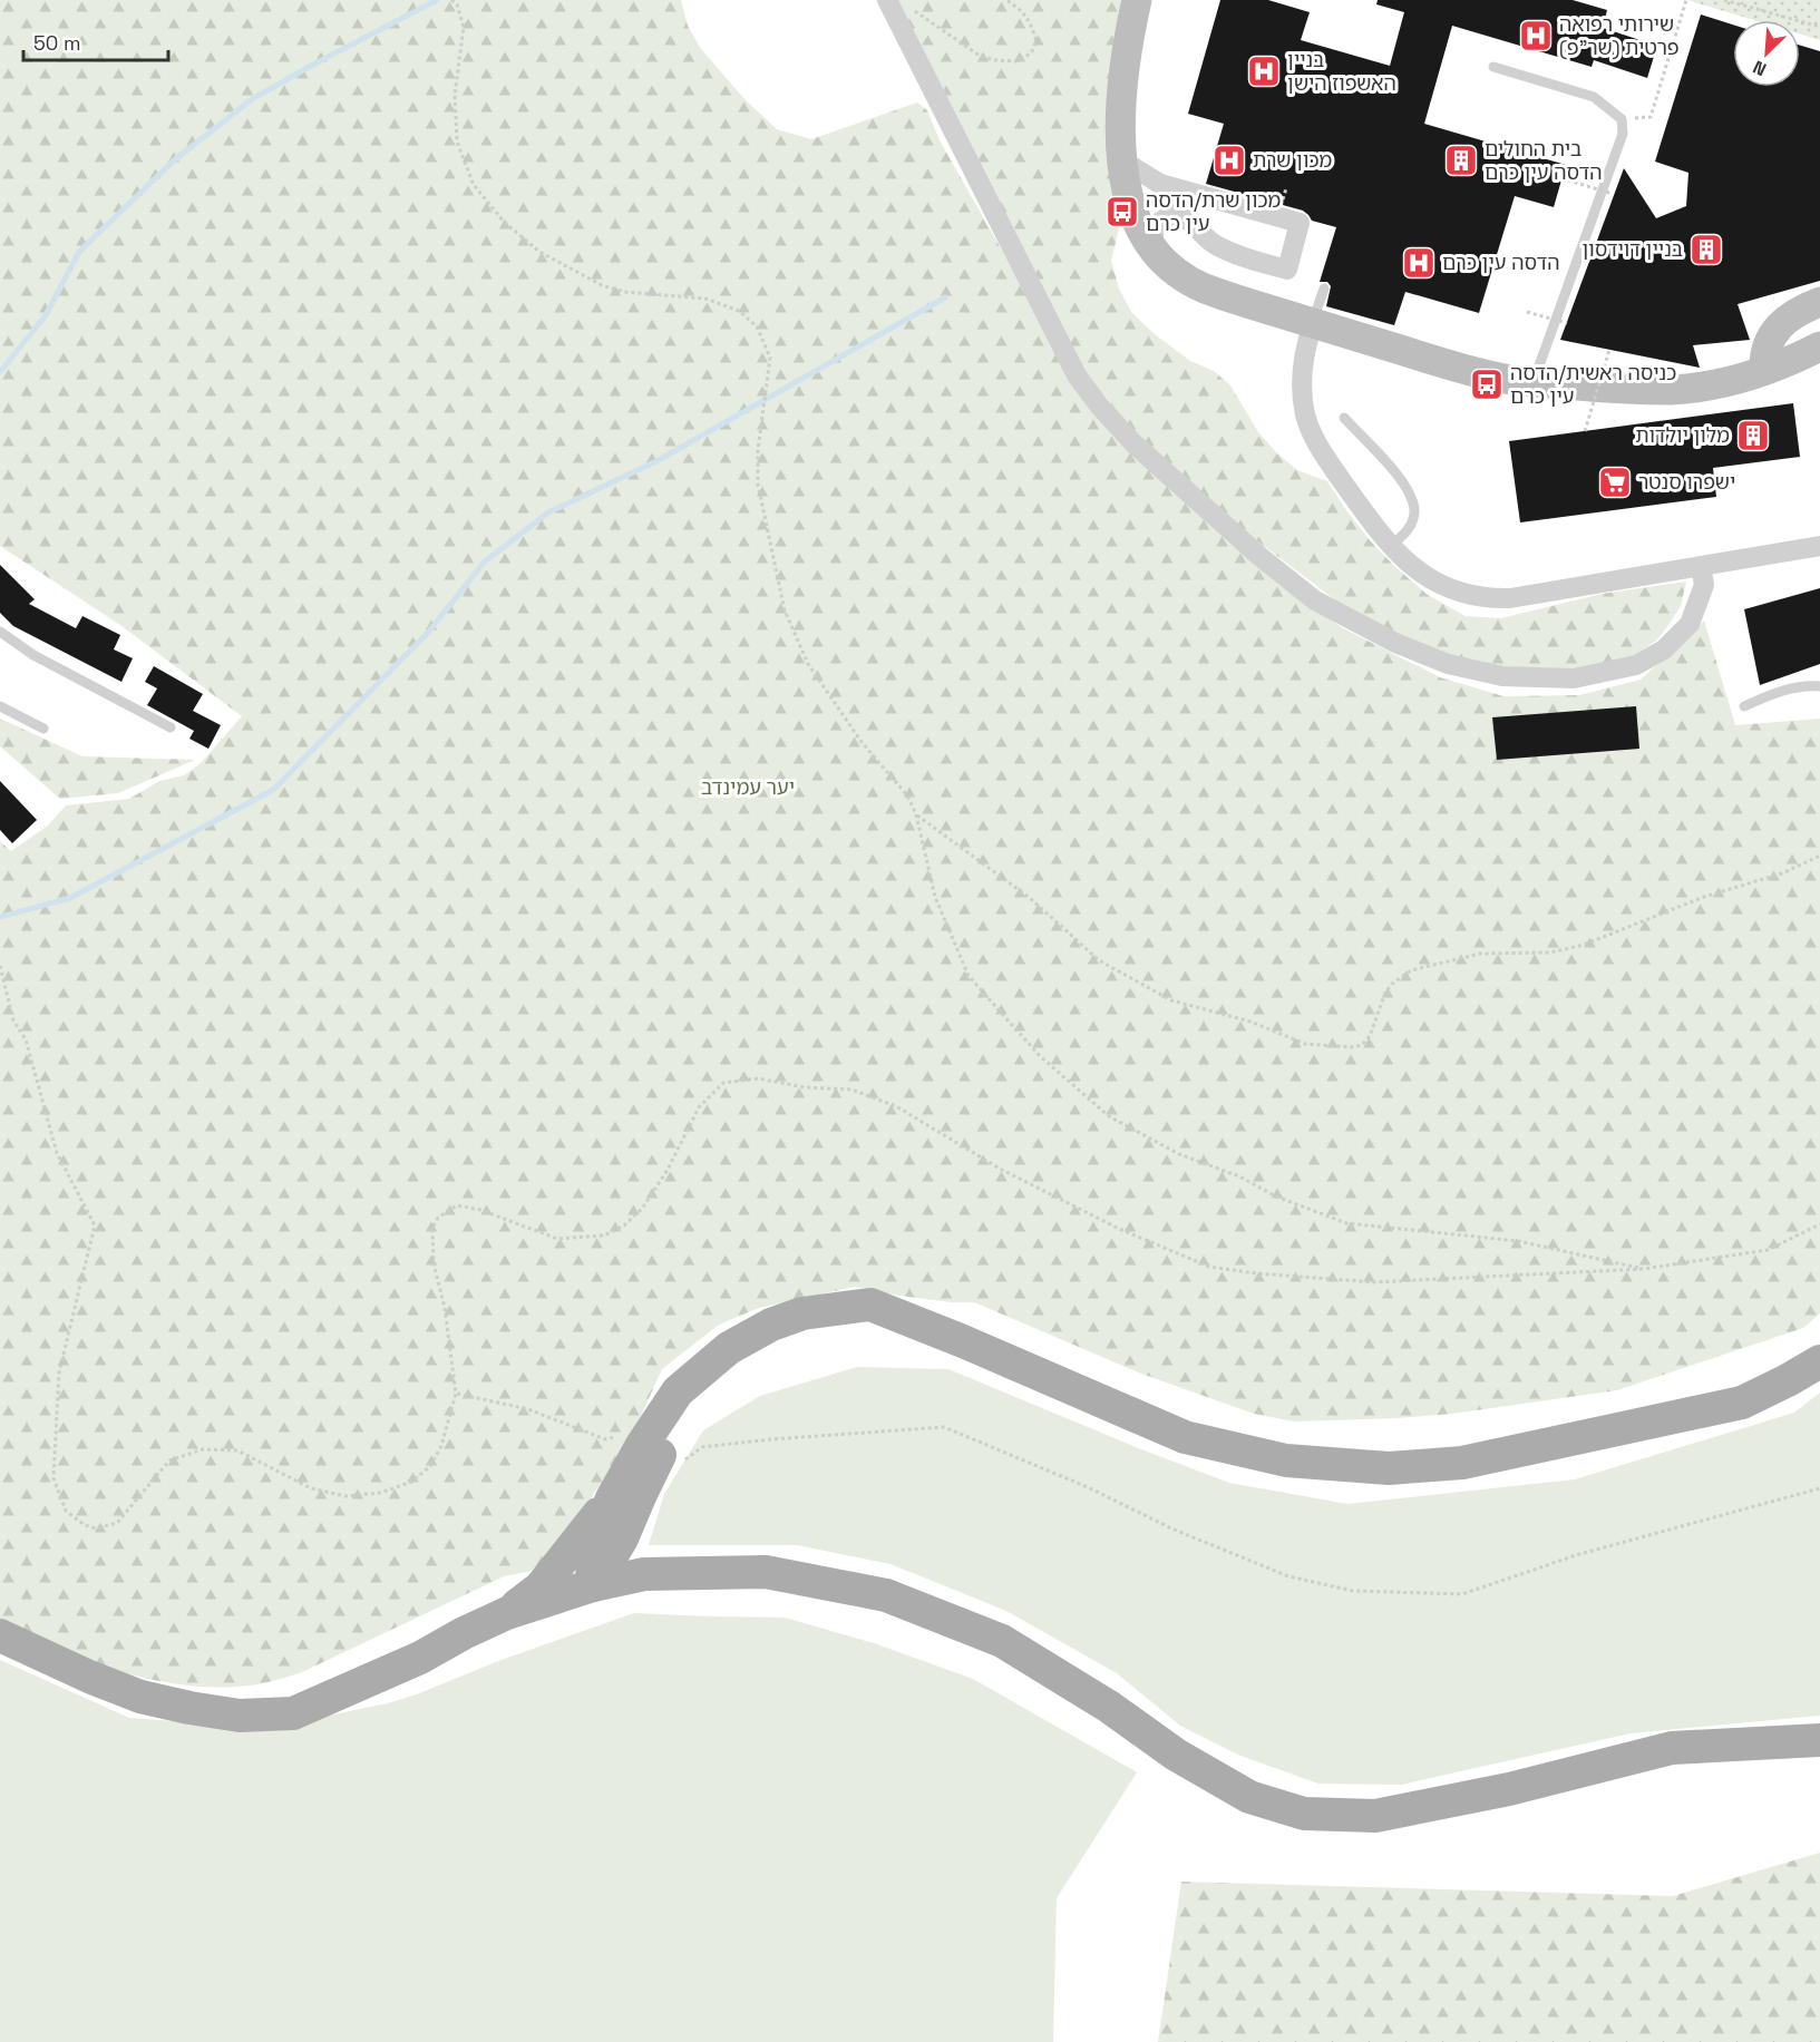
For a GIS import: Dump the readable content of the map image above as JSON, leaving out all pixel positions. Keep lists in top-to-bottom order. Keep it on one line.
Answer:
{"parks":["יער עמינדב"],"places":{"hospital":["שירותי רפואה פרטית (שר\"פ)","בניין האשפוז הישן","מכון שרת","הדסה עין כרם"],"building":["בית החולים הדסה עין כרם","בניין דוידסון","מלון יולדות"],"bus stop":["מכון שרת/הדסה עין כרם","כניסה ראשית/הדסה עין כרם"],"supermarket":["ישפרו סנטר"]},"scale_bar":"50 m","north":"bottom left"}
